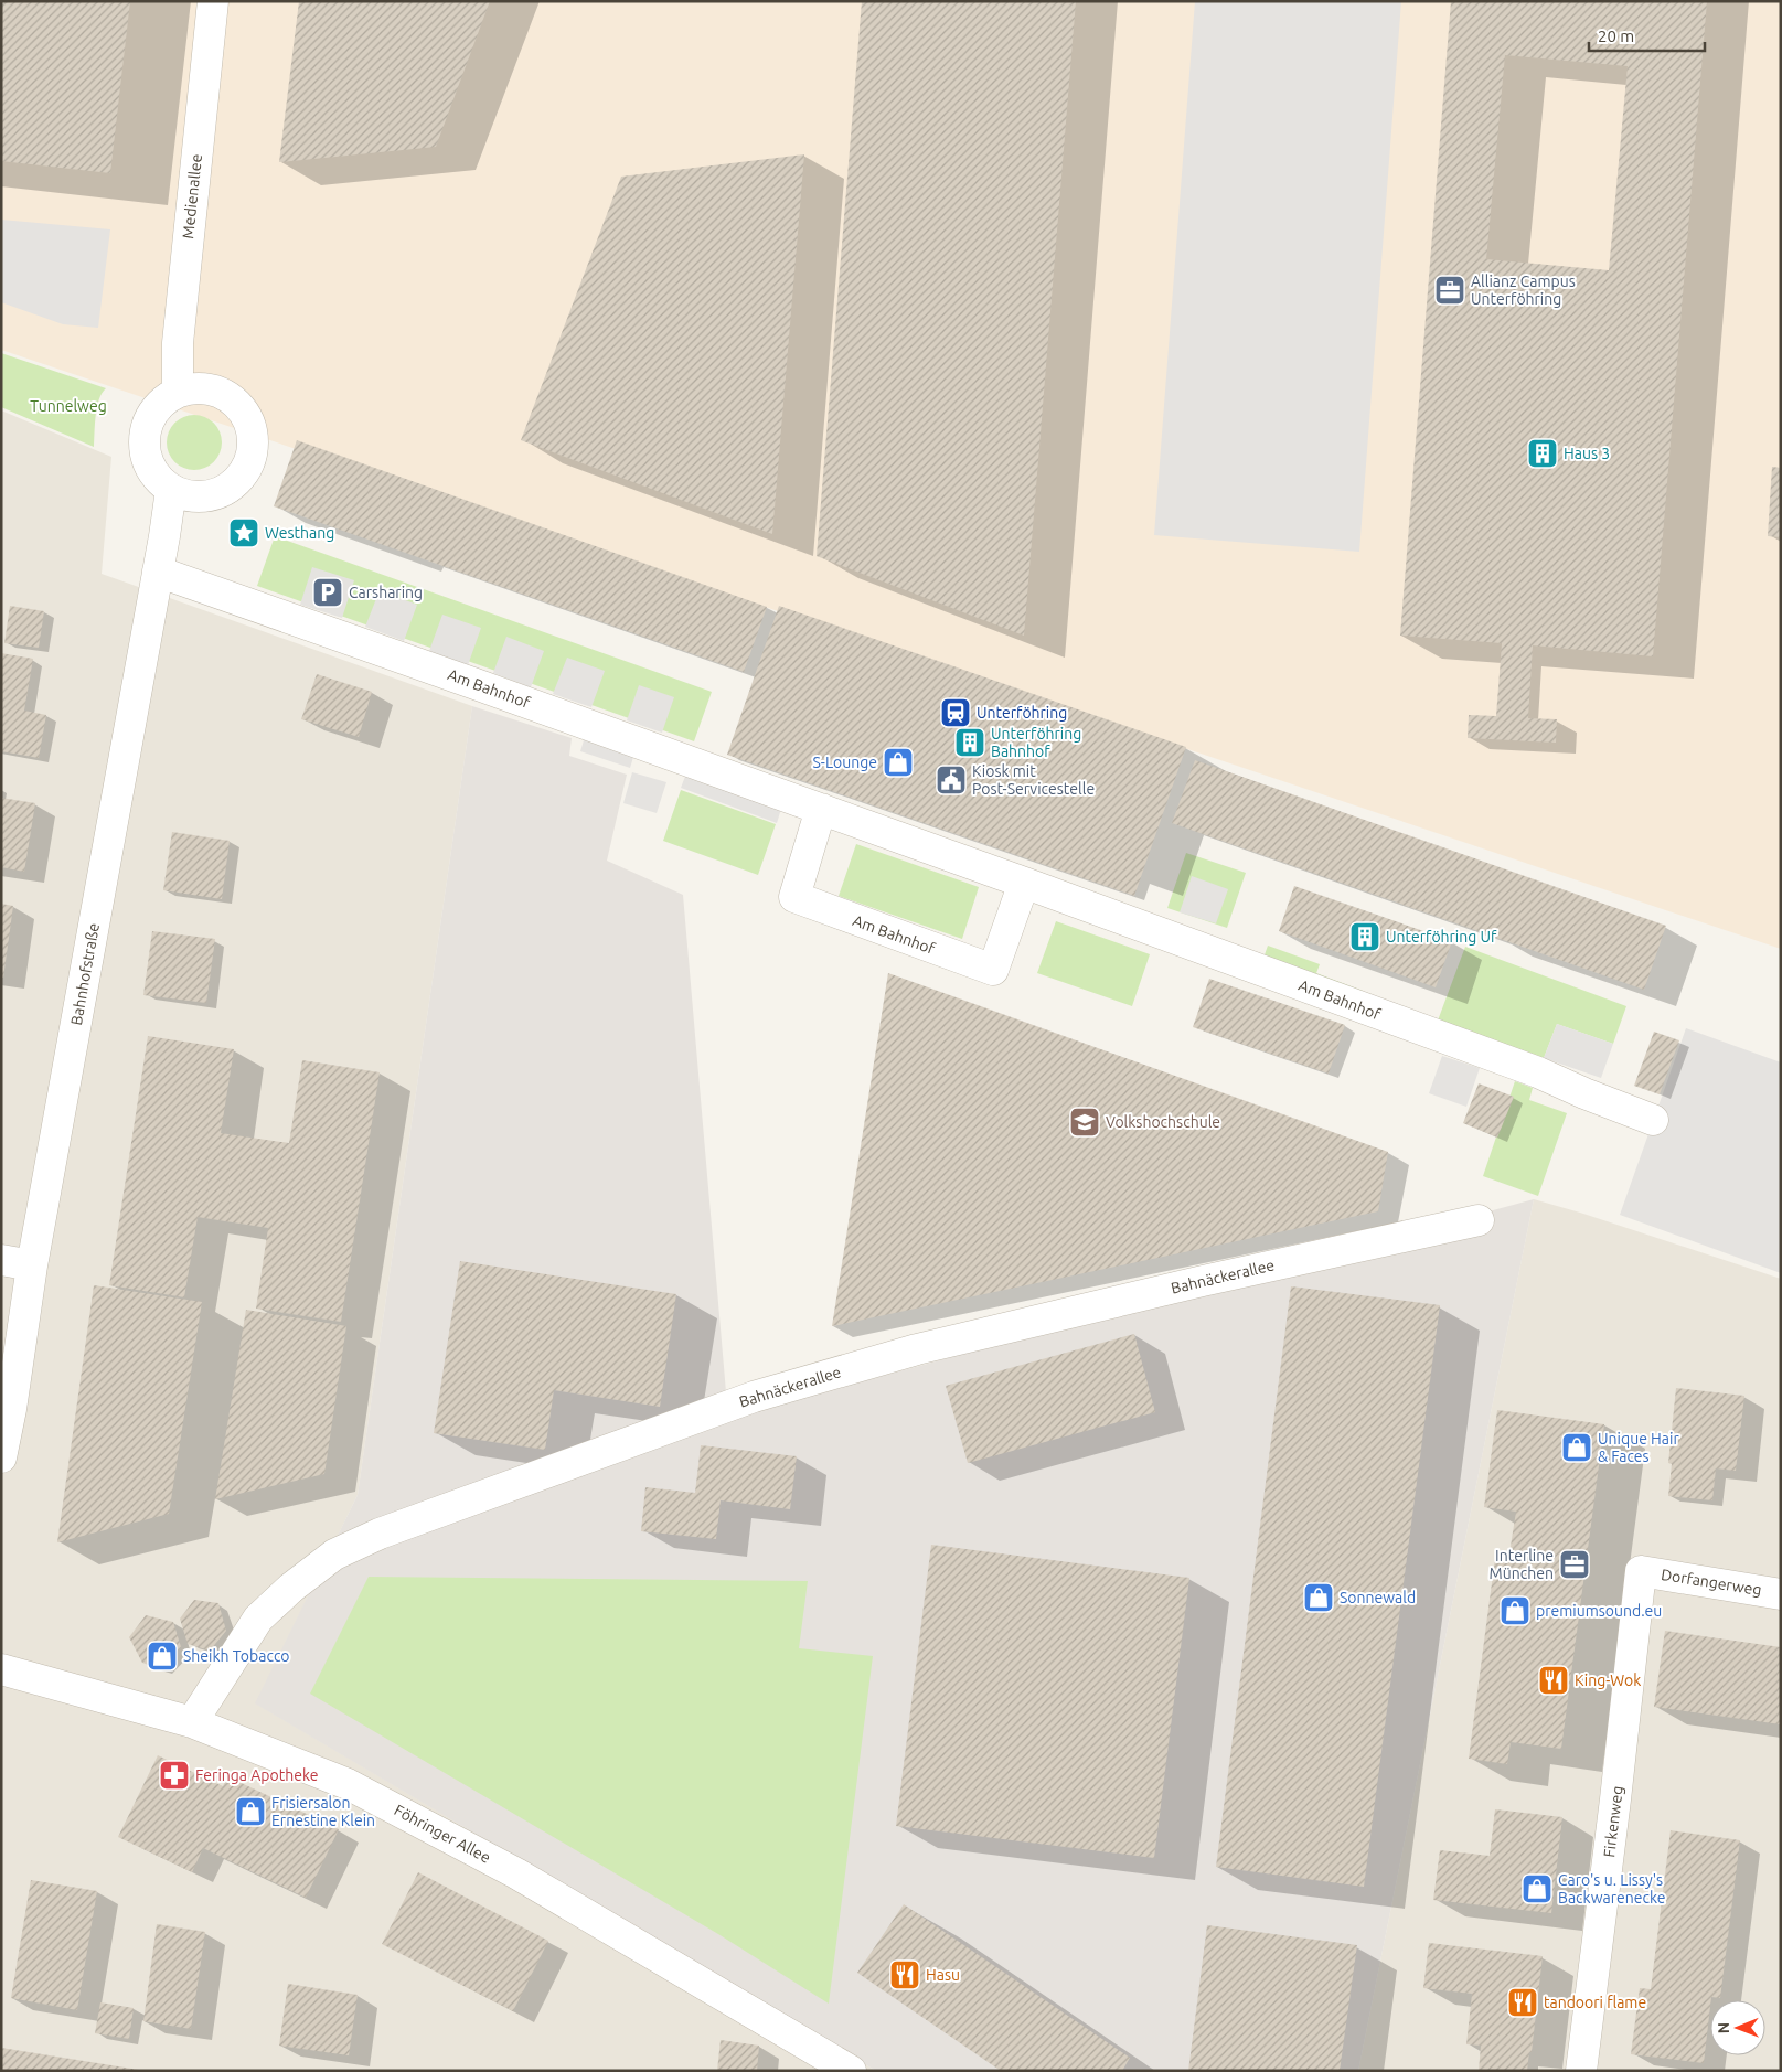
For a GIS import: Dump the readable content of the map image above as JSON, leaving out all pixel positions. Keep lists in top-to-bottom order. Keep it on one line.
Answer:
{"streets":{"street":["Medienallee","Am Bahnhof","Bahnhofstraße","Bahnäckerallee","Dorfangerweg","Firkenweg","Föhringer Allee"]},"crossings":[["Medienallee","Bahnhofstraße"],["Am Bahnhof","Bahnhofstraße"],["Bahnäckerallee","Föhringer Allee"],["Dorfangerweg","Firkenweg"]],"parks":["Tunnelweg"],"places":{"office":["Allianz Campus Unterföhring","Interline München"],"building":["Haus 3","Unterföhring Bahnhof","Unterföhring Uf"],"place":["Westhang"],"parking":["Carsharing"],"station":["Unterföhring"],"shop":["S-Lounge","Unique Hair & Faces","Sonnewald","premiumsound.eu","Sheikh Tobacco","Frisiersalon Ernestine Klein","Caro's u. Lissy's Backwarenecke"],"public building":["Kiosk mit Post-Servicestelle"],"school or university":["Volkshochschule"],"restaurant":["King-Wok","Hasu","tandoori flame"],"pharmacy":["Feringa Apotheke"]},"scale_bar":"20 m","north":"left"}
